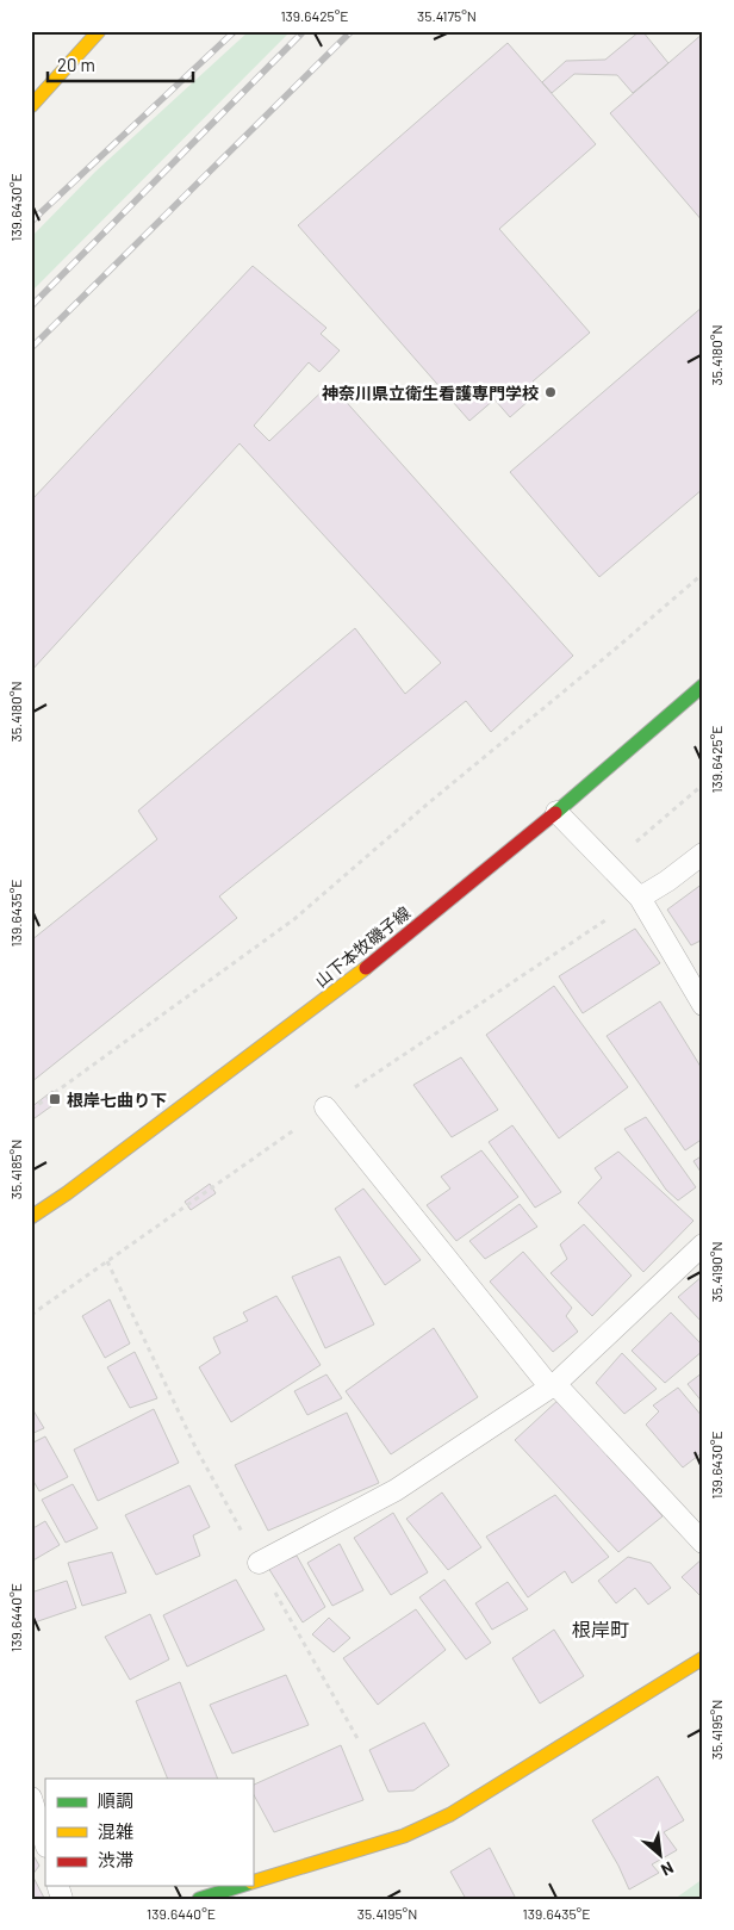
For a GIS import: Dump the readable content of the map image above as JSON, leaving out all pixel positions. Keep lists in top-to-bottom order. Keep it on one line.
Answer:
{"streets":{"main road":["山下本牧磯子線"]},"districts":["根岸町"],"places":{"other":["神奈川県立衛生看護専門学校"],"transit":["根岸七曲り下"]},"legend":["順調","混雑","渋滞"],"scale_bar":"20 m","north":"bottom right","coordinates":["139.6425°E","35.4175°N","139.6430°E","35.4180°N","139.6435°E","35.4185°N","35.4190°N","139.6440°E","35.4195°N"]}
